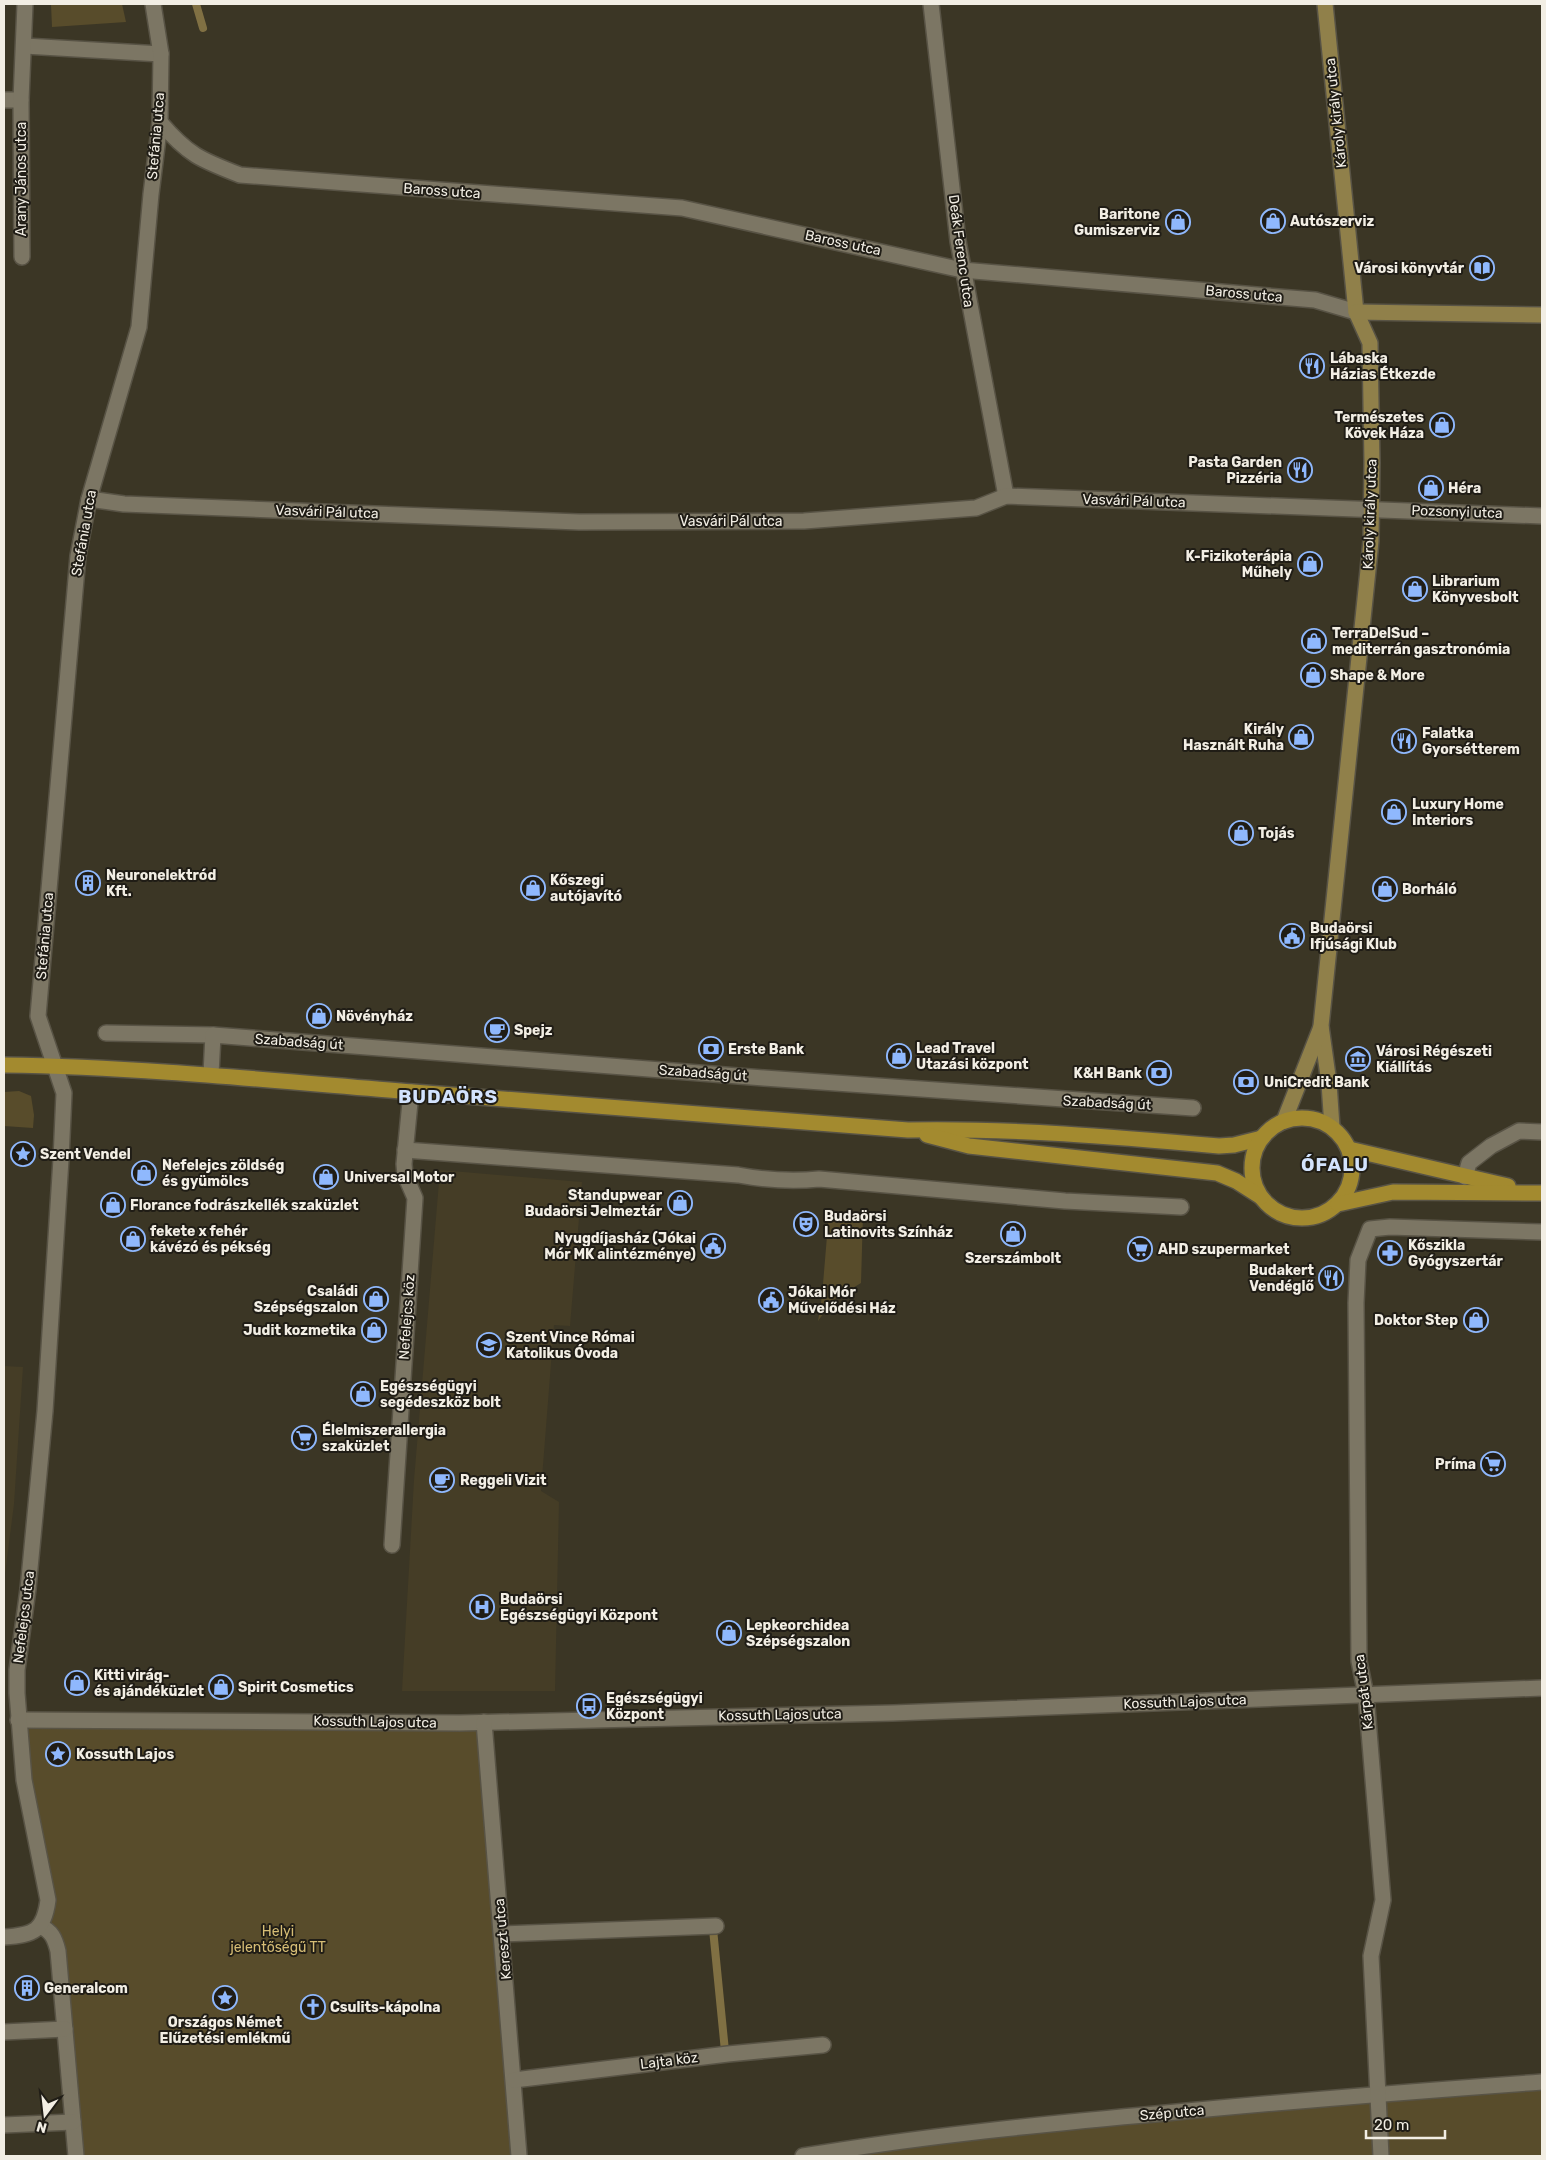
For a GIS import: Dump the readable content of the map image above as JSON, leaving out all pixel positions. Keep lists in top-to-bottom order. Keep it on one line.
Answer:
{"streets":{"street":["Károly király utca","Stefánia utca","Arany János utca","Baross utca","Deák Ferenc utca","Vasvári Pál utca","Pozsonyi utca","Szabadság út","Nefelejcs köz","Nefelejcs utca","Kárpát utca","Kossuth Lajos utca","Kereszt utca","Lajta köz","Szép utca"]},"crossings":[["Károly király utca","Baross utca"],["Károly király utca","Vasvári Pál utca"],["Károly király utca","Pozsonyi utca"],["Stefánia utca","Baross utca"],["Stefánia utca","Vasvári Pál utca"],["Stefánia utca","Nefelejcs utca"],["Baross utca","Deák Ferenc utca"],["Deák Ferenc utca","Vasvári Pál utca"],["Vasvári Pál utca","Pozsonyi utca"],["Nefelejcs utca","Kossuth Lajos utca"],["Kárpát utca","Kossuth Lajos utca"],["Kárpát utca","Szép utca"],["Kossuth Lajos utca","Kereszt utca"],["Kereszt utca","Lajta köz"]],"districts":["BUDAÖRS","ÓFALU"],"parks":["Helyi jelentőségű TT"],"places":{"shop":["Autószerviz","Baritone Gumiszerviz","Természetes Kövek Háza","Héra","K-Fizikoterápia Műhely","Librarium Könyvesbolt","TerraDelSud – mediterrán gasztronómia","Shape & More","Király Használt Ruha","Luxury Home Interiors","Tojás","Kőszegi autójavító","Borháló","Növényház","Lead Travel Utazási központ","Nefelejcs zöldség és gyümölcs","Universal Motor","Standupwear Budaörsi Jelmeztár","Florance fodrászkellék szaküzlet","Szerszámbolt","fekete x fehér kávézó és pékség","Családi Szépségszalon","Doktor Step","Judit kozmetika","Egészségügyi segédeszköz bolt","Lepkeorchidea Szépségszalon","Kitti virág- és ajándéküzlet","Spirit Cosmetics"],"library":["Városi könyvtár"],"restaurant":["Lábaska Házias Étkezde","Pasta Garden Pizzéria","Falatka Gyorsétterem","Budakert Vendéglő"],"building":["Neuronelektród Kft.","Generalcom"],"public building":["Budaörsi Ifjúsági Klub","Nyugdíjasház (Jókai Mór MK alintézménye)","Jókai Mór Művelődési Ház"],"cafe":["Spejz","Reggeli Vizit"],"bank":["Erste Bank","K&H Bank","UniCredit Bank"],"museum":["Városi Régészeti Kiállítás"],"place":["Szent Vendel","Kossuth Lajos","Országos Német Elűzetési emlékmű"],"theatre":["Budaörsi Latinovits Színház"],"supermarket":["AHD szupermarket","Élelmiszerallergia szaküzlet","Príma"],"pharmacy":["Kőszikla Gyógyszertár"],"school or university":["Szent Vince Római Katolikus Óvoda"],"hospital":["Budaörsi Egészségügyi Központ"],"bus stop":["Egészségügyi Központ"],"church":["Csulits-kápolna"]},"scale_bar":"20 m","north":"bottom"}
